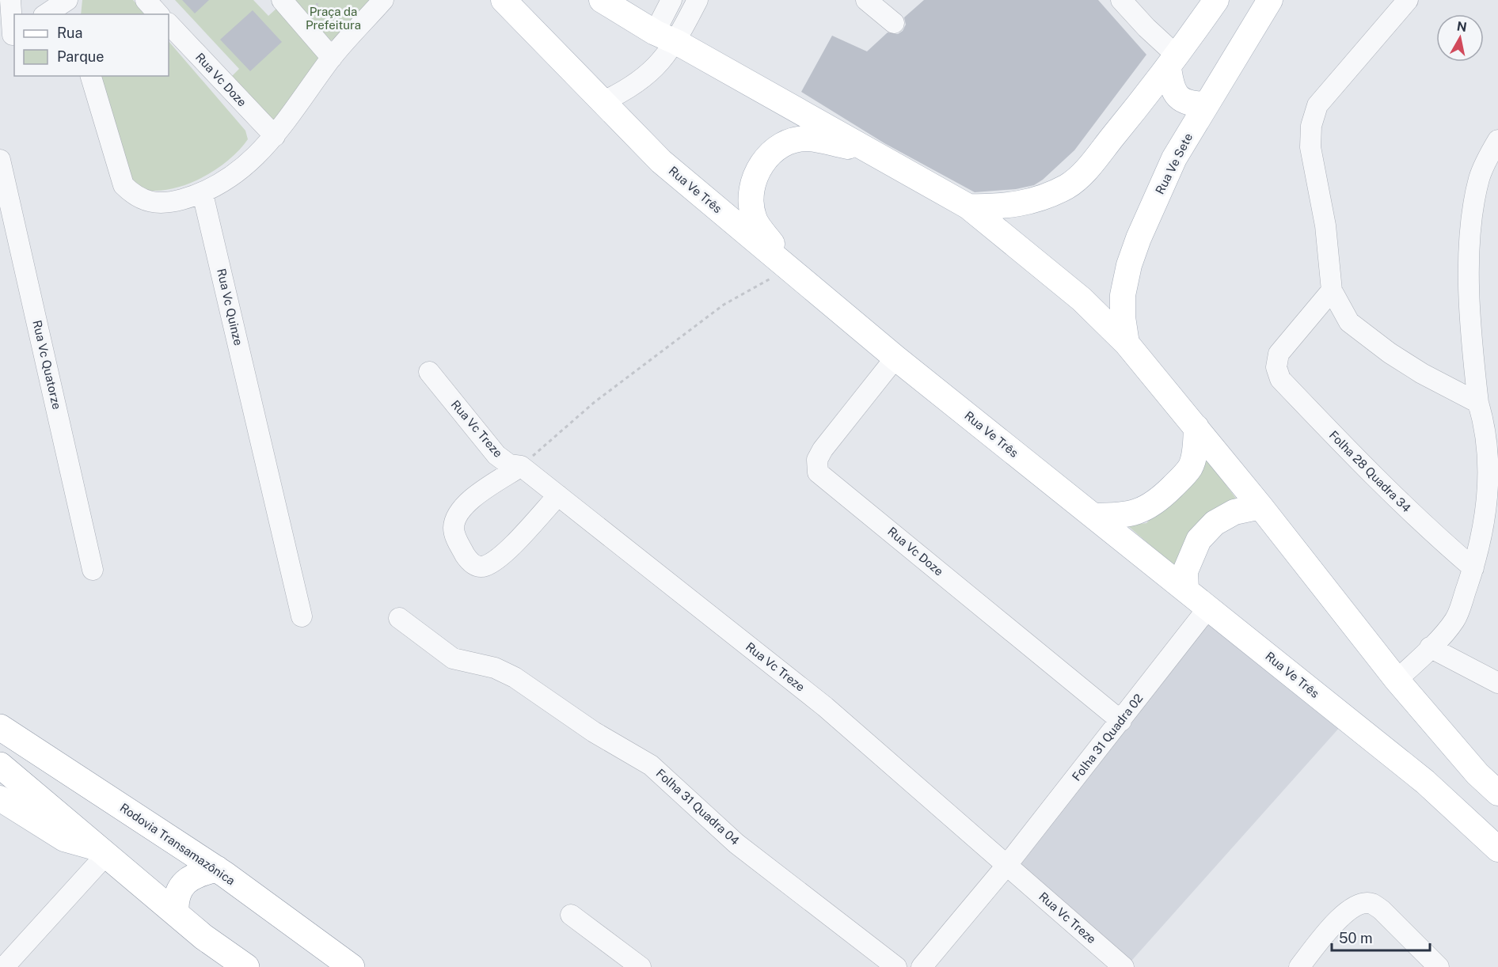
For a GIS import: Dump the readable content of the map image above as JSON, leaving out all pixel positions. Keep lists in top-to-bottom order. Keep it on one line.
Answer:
{"streets":{"highway":["Rodovia Transamazônica"],"main road":["Rua Ve Sete","Rua Ve Três"],"street":["Rua Vc Doze","Rua Vc Quinze","Rua Vc Quatorze","Rua Vc Treze","Folha 28 Quadra 34","Folha 31 Quadra 02","Folha 31 Quadra 04"]},"crossings":[["Rua Vc Doze","Rua Ve Três"],["Rua Vc Doze","Folha 31 Quadra 02"],["Rua Ve Três","Folha 31 Quadra 02"],["Rua Vc Treze","Folha 31 Quadra 02"]],"parks":["Praça da Prefeitura"],"legend":["Rua","Parque"],"scale_bar":"50 m","north":"top"}
